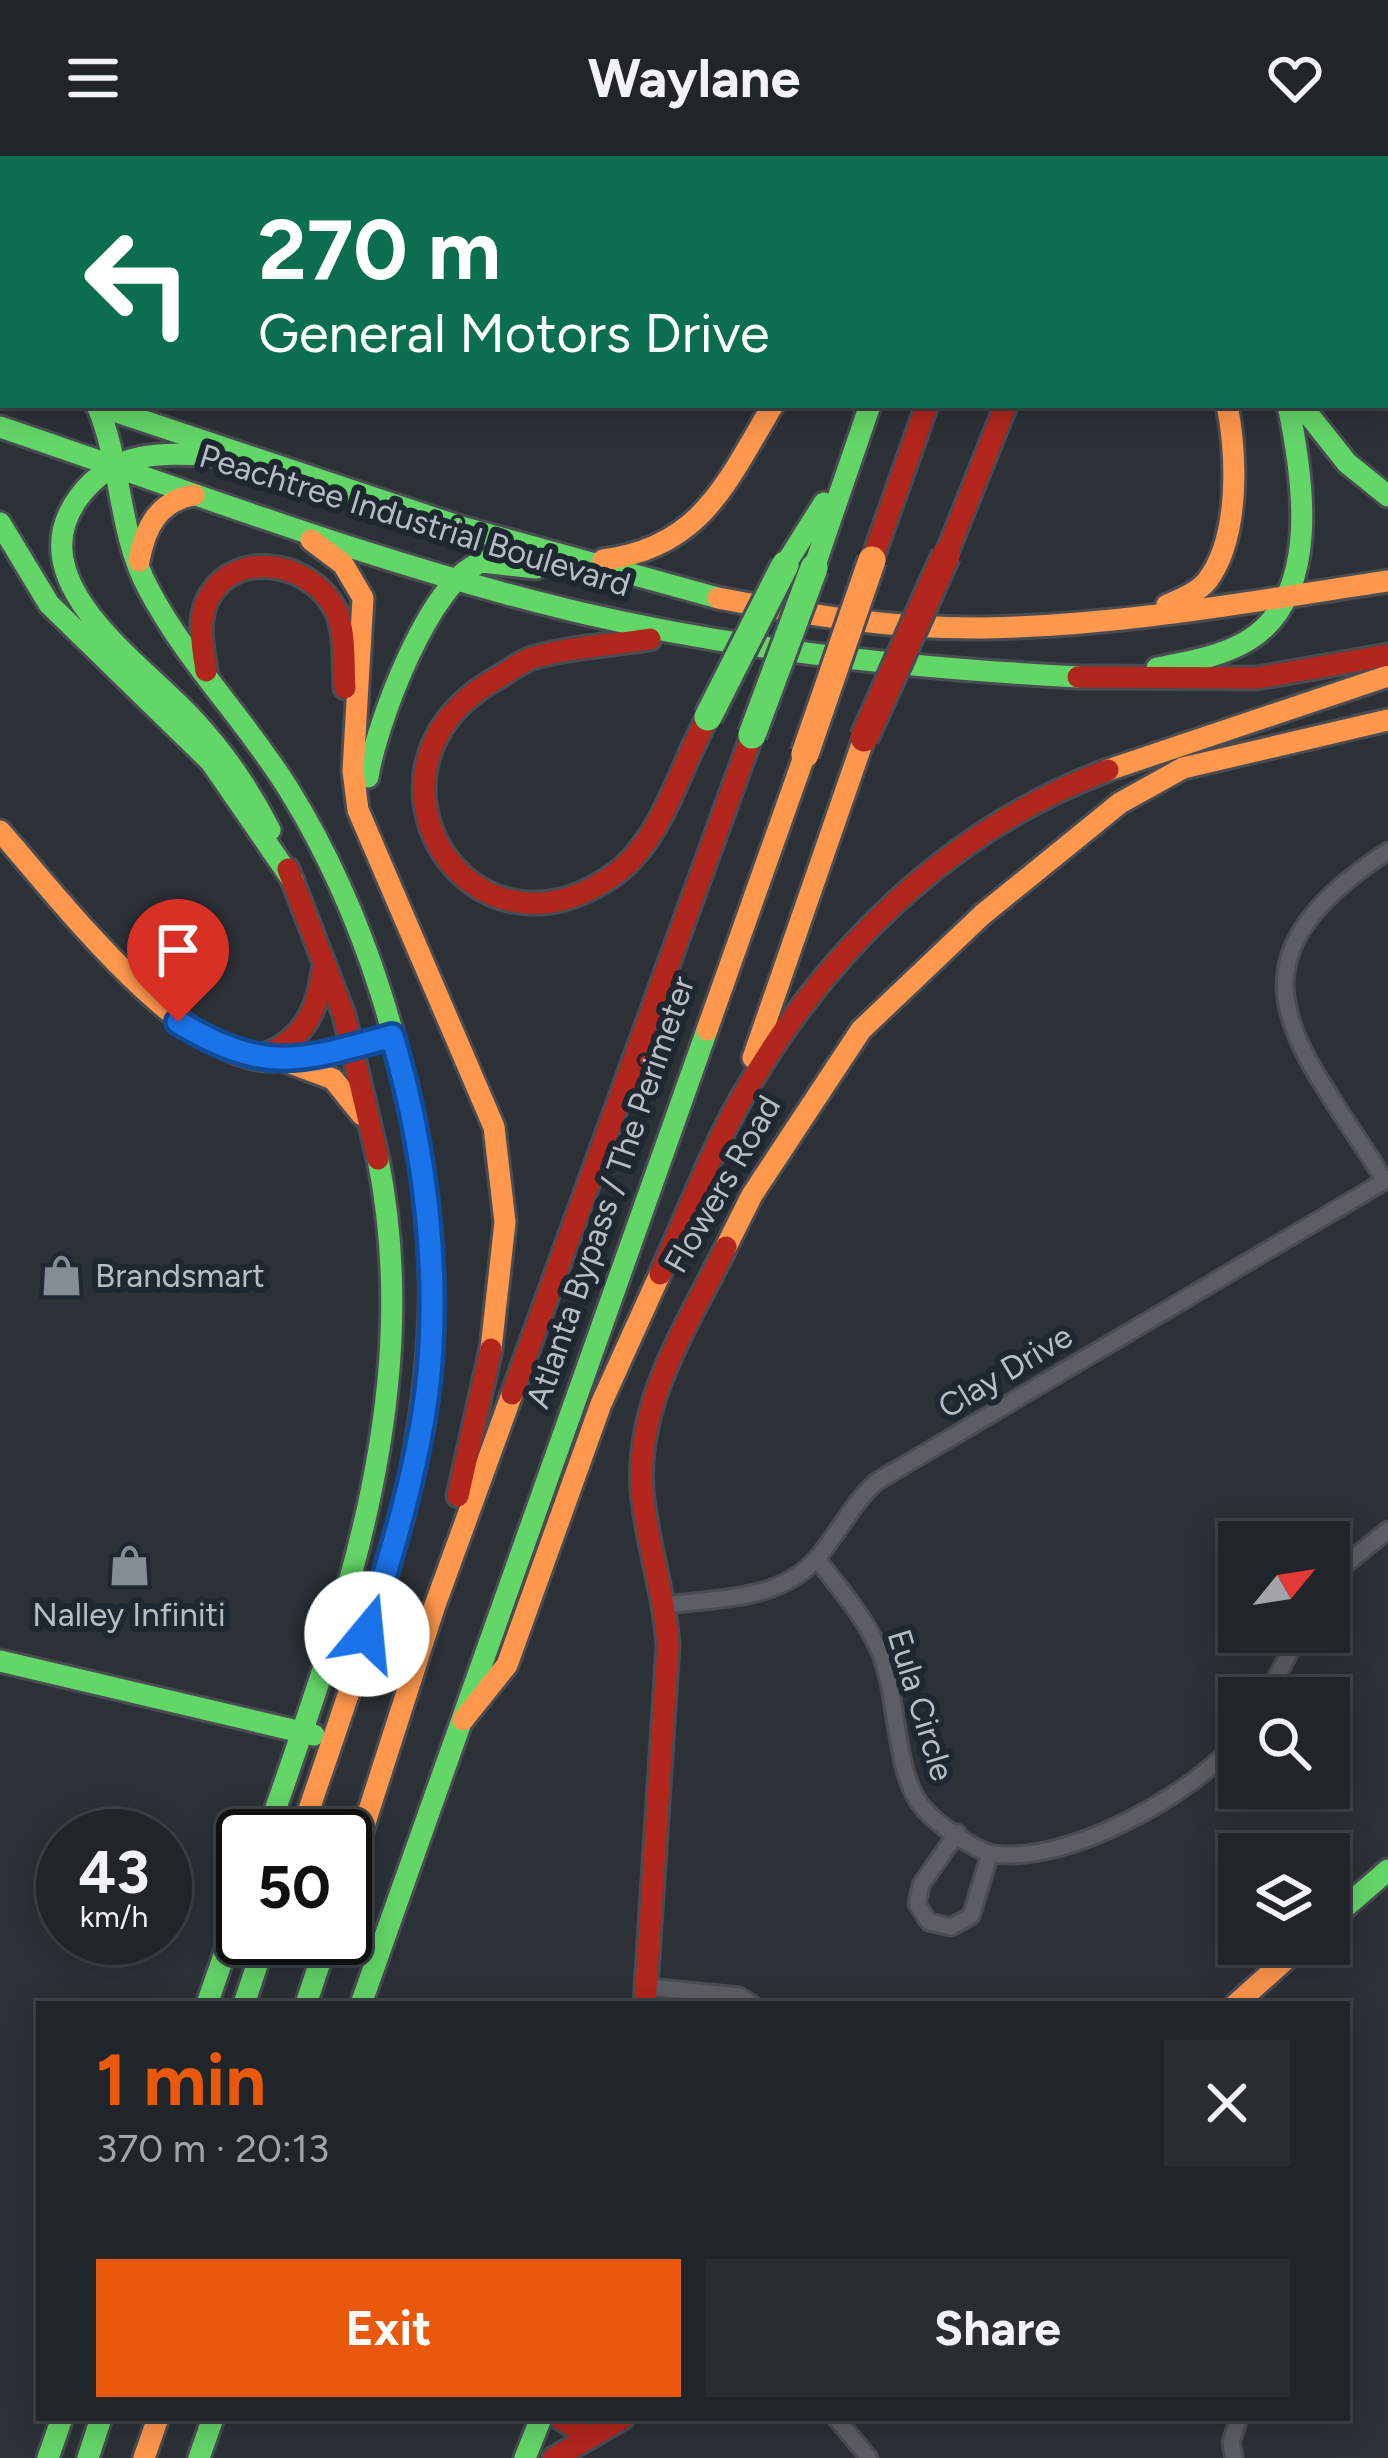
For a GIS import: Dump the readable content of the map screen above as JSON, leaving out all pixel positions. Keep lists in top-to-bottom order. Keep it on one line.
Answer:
{"streets":{"main road":["Peachtree Industrial Boulevard","Flowers Road","Atlanta Bypass / The Perimeter"],"street":["Clay Drive","Eula Circle"]},"crossings":[["Flowers Road","Clay Drive"],["Clay Drive","Eula Circle"]],"places":{"shop":["Brandsmart","Nalley Infiniti"]},"north":"top right","page":{"header":"Waylane","turn":["270 m","General Motors Drive"],"speed":"43 km/h","limit":"50","heading":["1 min","370 m · 20:13"],"buttons":["Exit","Share"]}}
